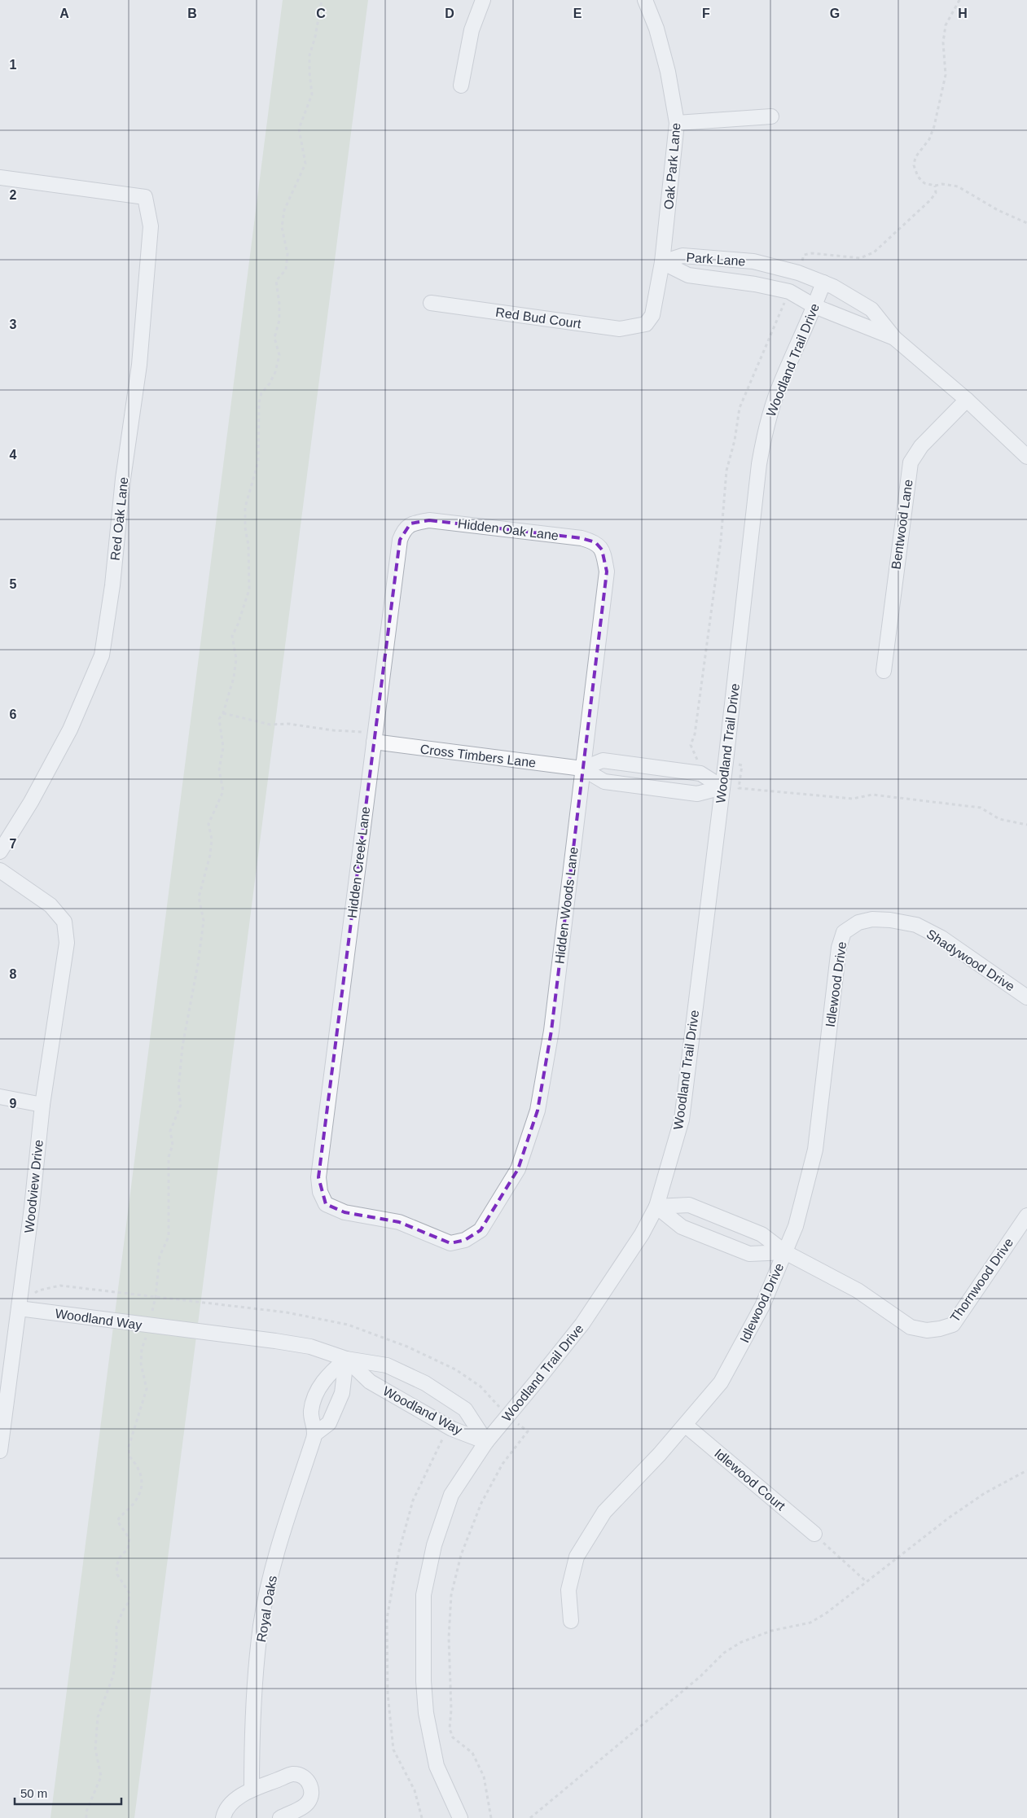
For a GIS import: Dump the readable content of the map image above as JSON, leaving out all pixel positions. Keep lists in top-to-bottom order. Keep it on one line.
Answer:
{"streets":{"street":["Oak Park Lane","Park Lane","Red Bud Court","Woodland Trail Drive","Red Oak Lane","Bentwood Lane","Hidden Oak Lane","Cross Timbers Lane","Hidden Creek Lane","Hidden Woods Lane","Shadywood Drive","Idlewood Drive","Woodview Drive","Thornwood Drive","Woodland Way","Idlewood Court","Royal Oaks"]},"crossings":[["Oak Park Lane","Park Lane"],["Oak Park Lane","Red Bud Court"],["Park Lane","Woodland Trail Drive"],["Park Lane","Bentwood Lane"],["Woodland Trail Drive","Cross Timbers Lane"],["Woodland Trail Drive","Woodland Way"],["Hidden Oak Lane","Hidden Creek Lane"],["Hidden Oak Lane","Hidden Woods Lane"],["Cross Timbers Lane","Hidden Creek Lane"],["Cross Timbers Lane","Hidden Woods Lane"],["Hidden Creek Lane","Hidden Woods Lane"],["Shadywood Drive","Idlewood Drive"],["Idlewood Drive","Thornwood Drive"],["Idlewood Drive","Idlewood Court"],["Woodview Drive","Woodland Way"],["Woodland Way","Royal Oaks"]],"scale_bar":"50 m","grid":{"columns":["A","B","C","D","E","F","G","H"],"rows":["1","2","3","4","5","6","7","8","9"]}}
